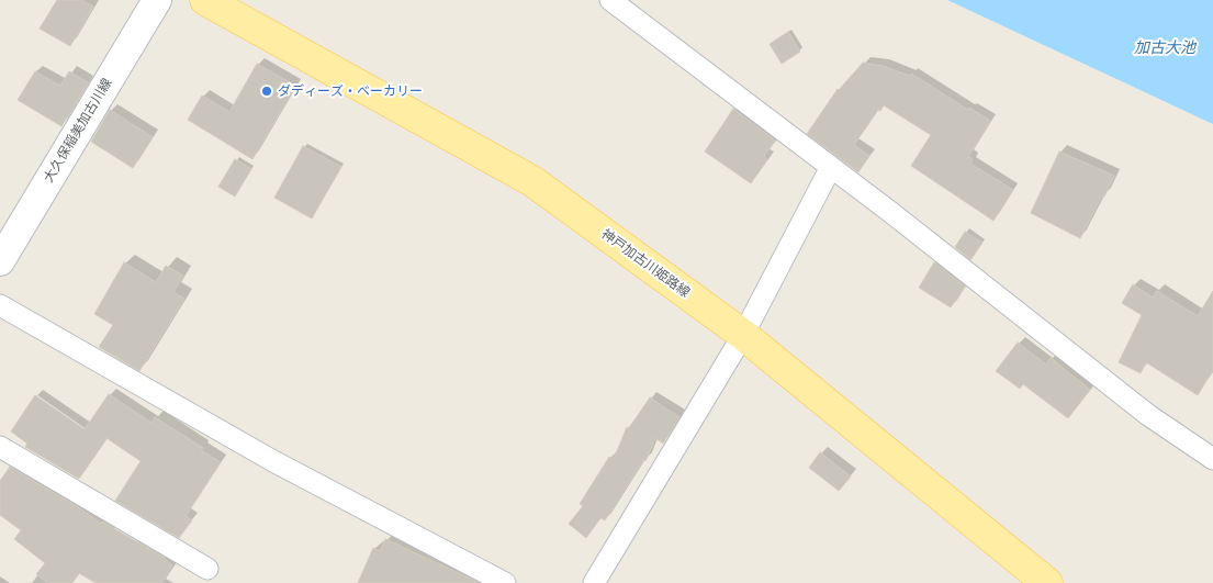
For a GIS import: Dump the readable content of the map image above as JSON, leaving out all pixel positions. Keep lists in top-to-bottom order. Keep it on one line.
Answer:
{"streets":{"main road":["大久保稲美加古川線","神戸加古川姫路線"]},"water":["加古大池"],"places":["ダディーズ・ベーカリー"]}
